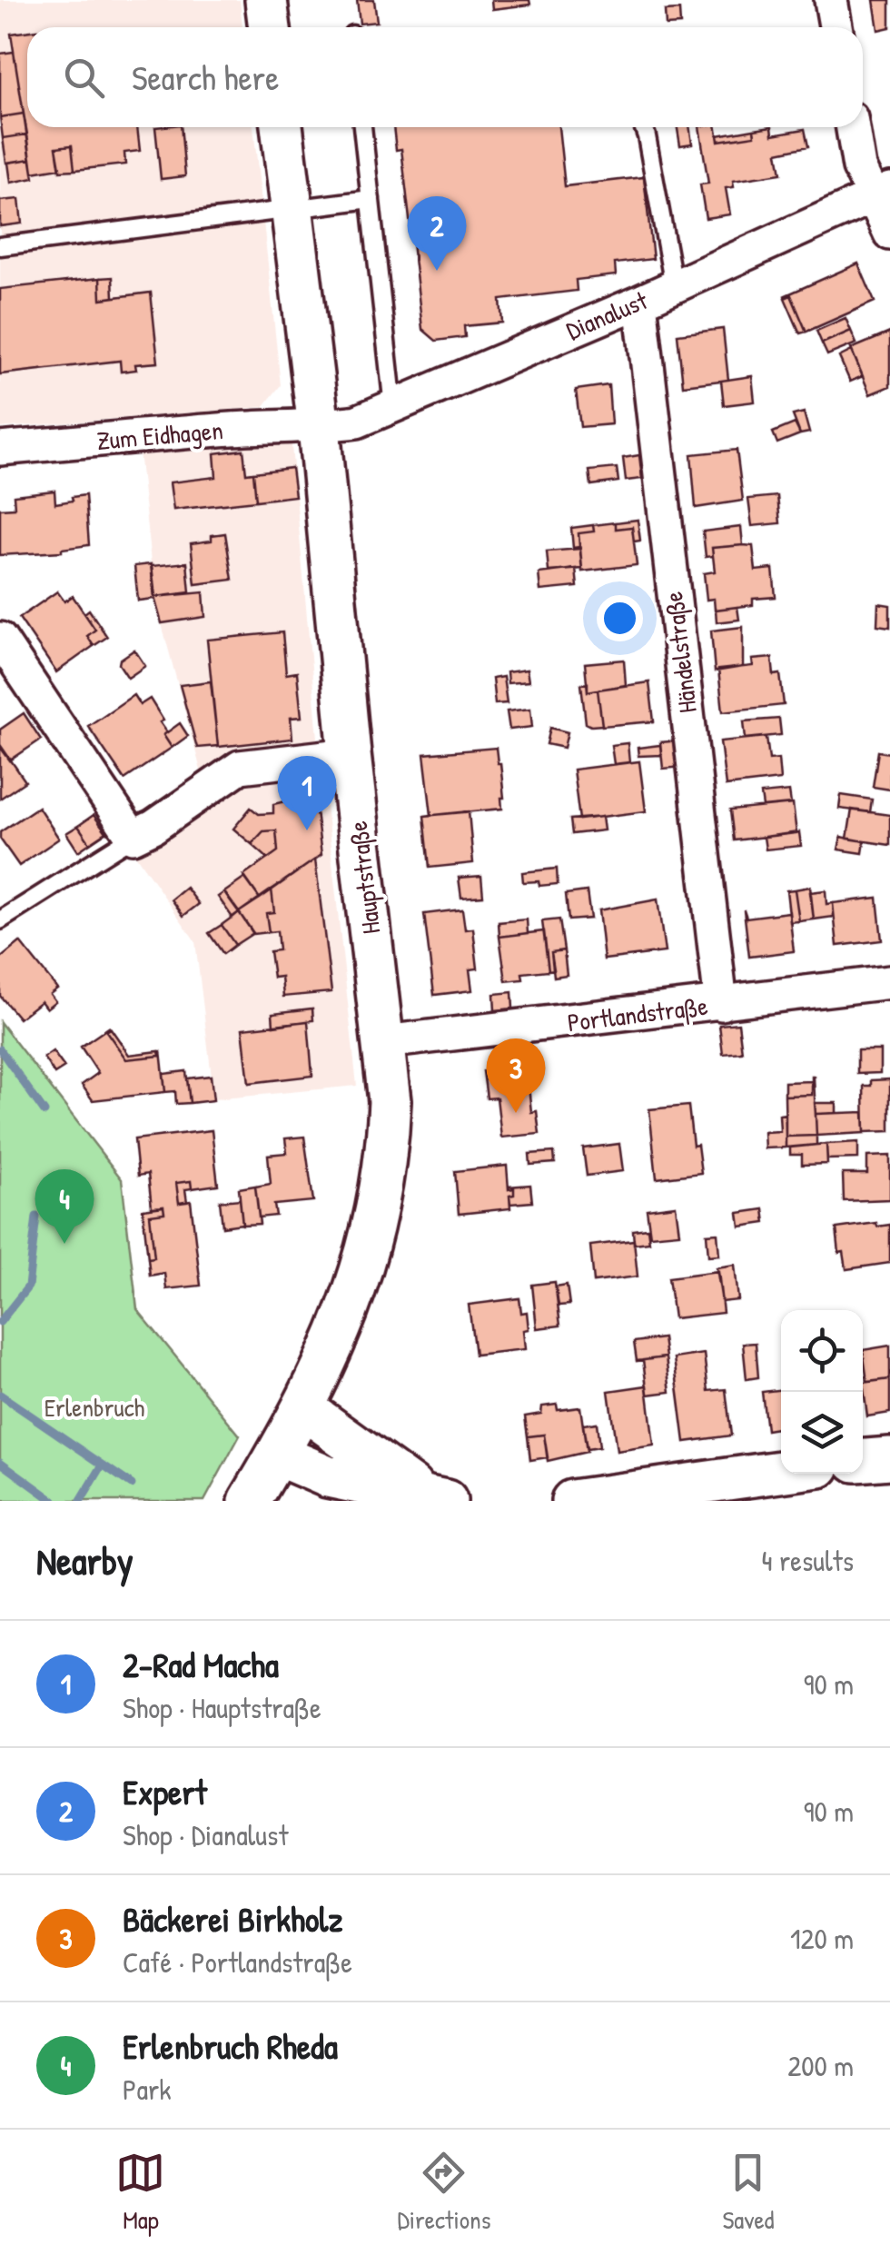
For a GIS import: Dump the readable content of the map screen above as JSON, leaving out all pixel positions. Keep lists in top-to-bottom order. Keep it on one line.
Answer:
{"streets":{"street":["Dianalust","Zum Eidhagen","Händelstraße","Hauptstraße","Portlandstraße"]},"crossings":[["Dianalust","Zum Eidhagen"],["Dianalust","Händelstraße"],["Dianalust","Hauptstraße"],["Zum Eidhagen","Hauptstraße"],["Händelstraße","Portlandstraße"],["Hauptstraße","Portlandstraße"]],"parks":["Erlenbruch"],"page":{"search":"Search here","pins":["2","1","3","4"],"heading":["Nearby","4 results"],"list":[{"mark":"1","name":"2-Rad Macha","note":"Shop · Hauptstraße","value":"90 m"},{"mark":"2","name":"Expert","note":"Shop · Dianalust","value":"90 m"},{"mark":"3","name":"Bäckerei Birkholz","note":"Café · Portlandstraße","value":"120 m"},{"mark":"4","name":"Erlenbruch Rheda","note":"Park","value":"200 m"}],"nav":["Map","Directions","Saved"]}}
